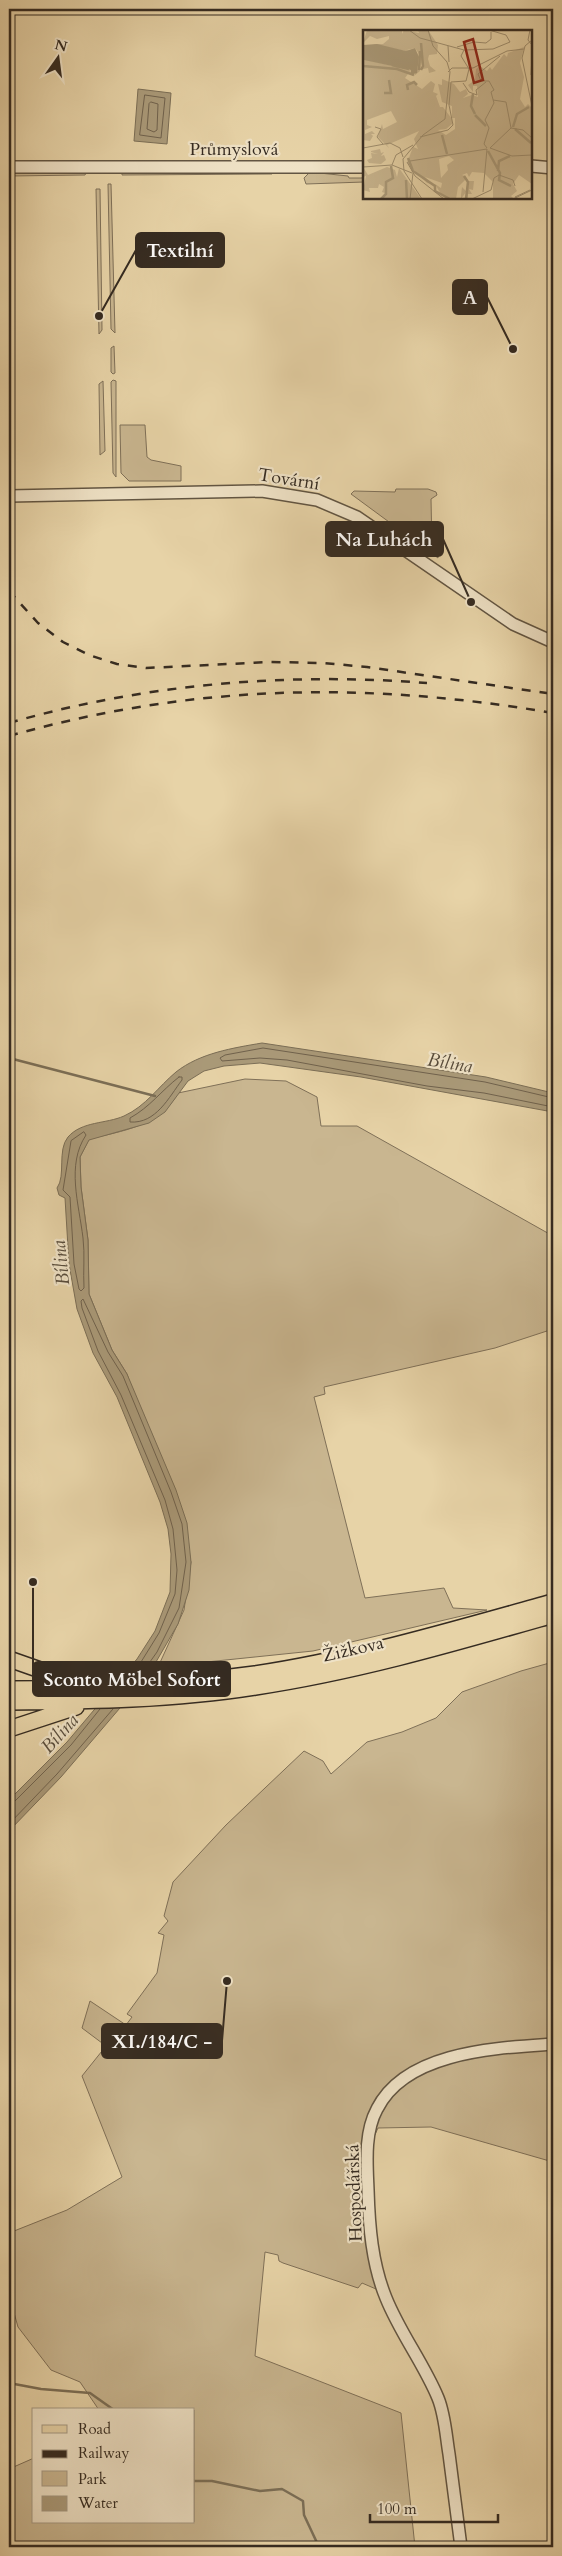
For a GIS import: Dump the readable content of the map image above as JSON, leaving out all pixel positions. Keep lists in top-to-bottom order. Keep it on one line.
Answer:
{"streets":{"main road":["Žižkova"],"street":["Průmyslová","Tovární","Hospodářská"]},"water":["Bílina"],"places":["Textilní","A","Na Luhách","Sconto Möbel Sofort","XI./184/C -"],"legend":["Road","Railway","Park","Water"],"scale_bar":"100 m","north":"top"}
